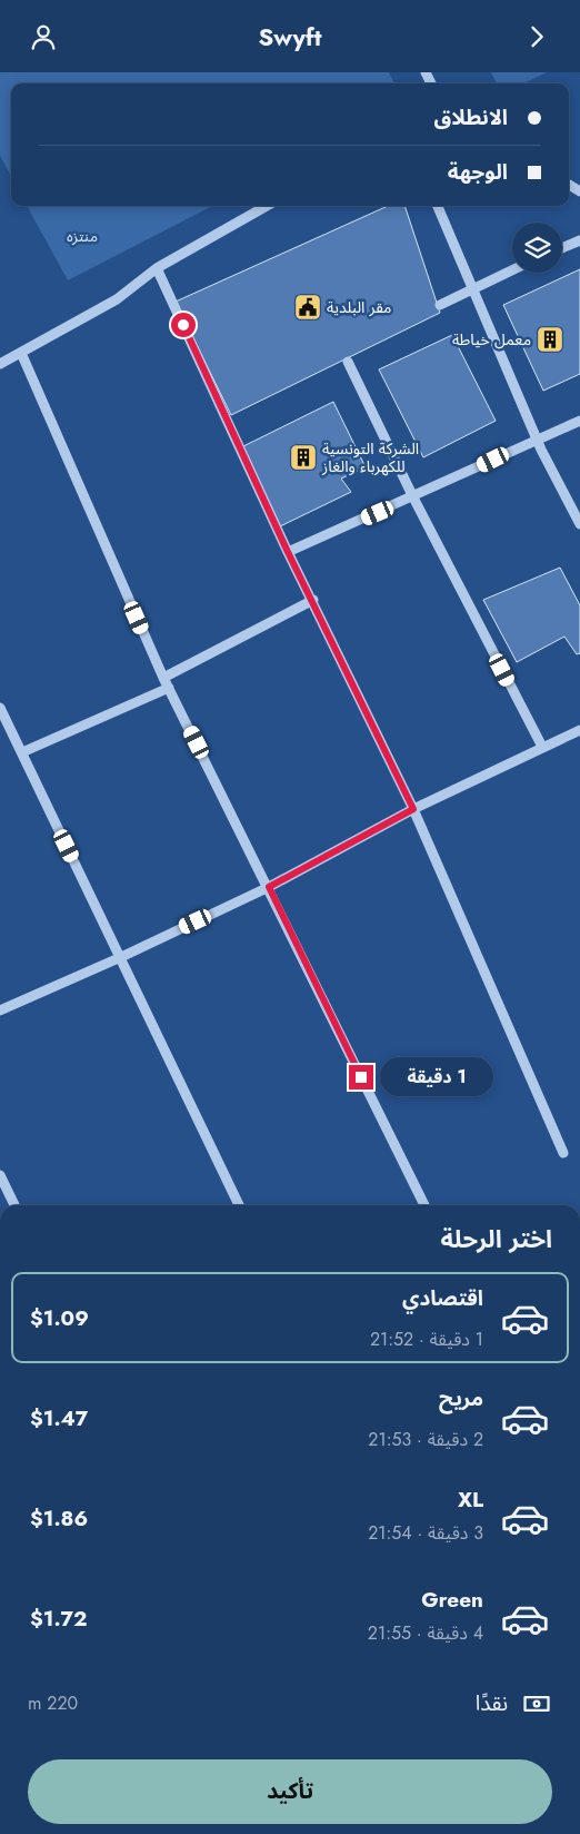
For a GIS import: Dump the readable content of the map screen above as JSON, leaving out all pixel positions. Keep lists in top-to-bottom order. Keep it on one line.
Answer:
{"parks":["منتزه"],"places":{"public building":["مقر البلدية"],"building":["معمل خياطة","الشركة التونسية للكهرباء والغاز"]},"page":{"header":"Swyft","banner":["الانطلاق","الوجهة"],"bubble":"1 دقيقة","heading":"اختر الرحلة","list":[{"name":"اقتصادي","note":"1 دقيقة · 21:52","value":"$1.09"},{"name":"مريح","note":"2 دقيقة · 21:53","value":"$1.47"},{"name":"XL","note":"3 دقيقة · 21:54","value":"$1.86"},{"name":"Green","note":"4 دقيقة · 21:55","value":"$1.72"}],"pay":["نقدًا","220 m"],"buttons":"تأكيد"}}
